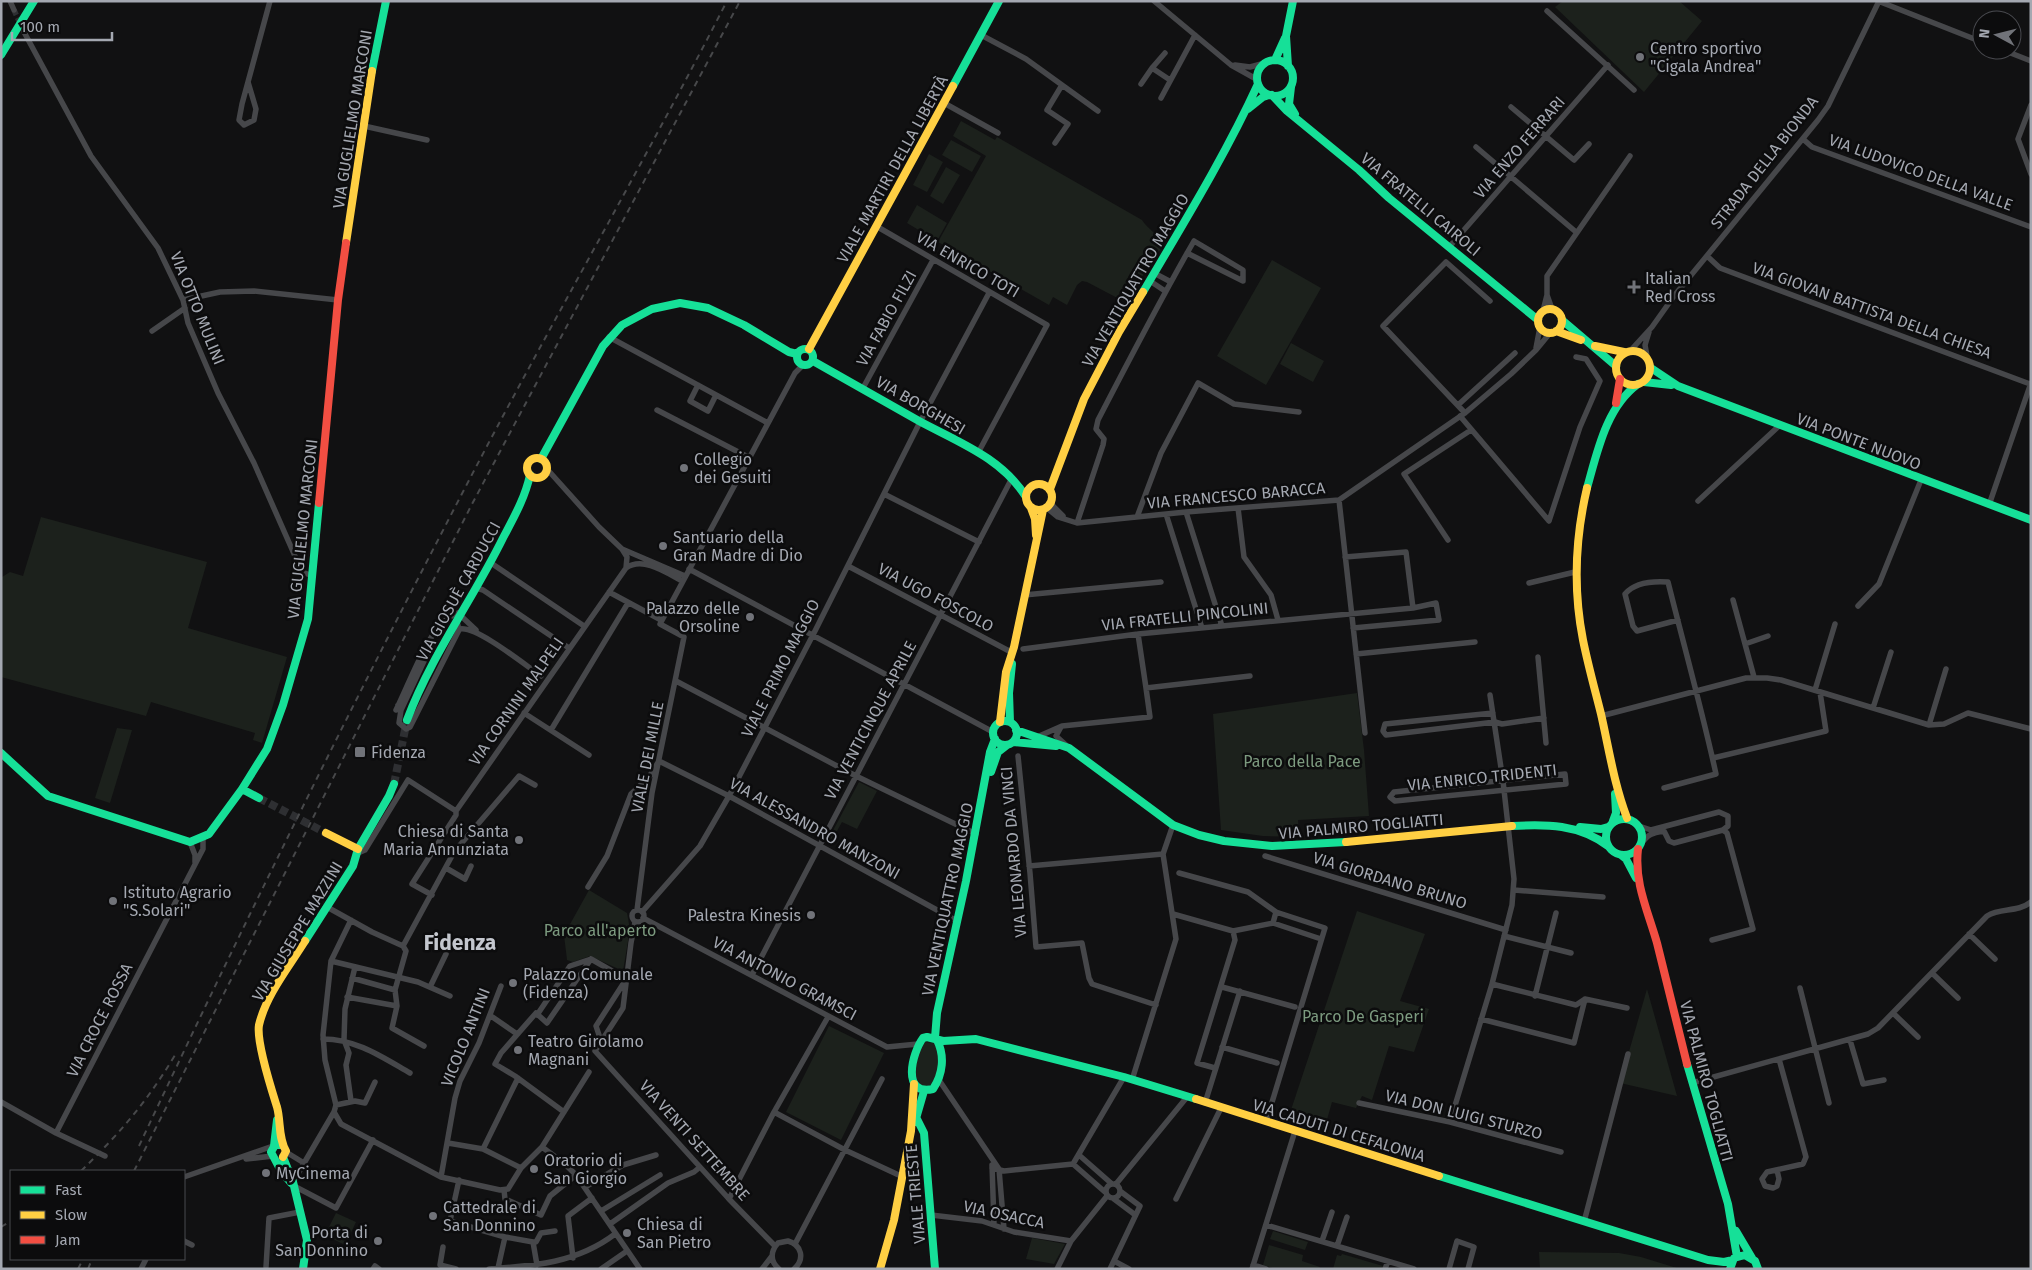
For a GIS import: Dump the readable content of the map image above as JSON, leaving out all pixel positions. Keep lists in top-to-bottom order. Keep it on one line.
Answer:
{"streets":{"street":["VIA GUGLIELMO MARCONI","VIA ENZO FERRARI","STRADA DELLA BIONDA","VIALE MARTIRI DELLA LIBERTÀ","VIA LUDOVICO DELLA VALLE","VIA FRATELLI CAIROLI","VIA ENRICO TOTI","VIA VENTIQUATTRO MAGGIO","VIA OTTO MULINI","VIA GIOVAN BATTISTA DELLA CHIESA","VIA FABIO FILZI","VIA BORGHESI","VIA PONTE NUOVO","VIA FRANCESCO BARACCA","VIA GIOSUÈ CARDUCCI","VIA UGO FOSCOLO","VIA FRATELLI PINCOLINI","VIALE PRIMO MAGGIO","VIA CORNINI MALPELI","VIA VENTICINQUE APRILE","VIALE DEI MILLE","VIA ENRICO TRIDENTI","VIA PALMIRO TOGLIATTI","VIA ALESSANDRO MANZONI","VIA LEONARDO DA VINCI","VIA GIORDANO BRUNO","VIA GIUSEPPE MAZZINI","VIA ANTONIO GRAMSCI","VIA CROCE ROSSA","VICOLO ANTINI","VIA DON LUIGI STURZO","VIA CADUTI DI CEFALONIA","VIA VENTI SETTEMBRE","VIALE TRIESTE","VIA OSACCA"]},"crossings":[["VIA GUGLIELMO MARCONI","VIA OTTO MULINI"],["VIA GUGLIELMO MARCONI","VIA CROCE ROSSA"],["VIA ENZO FERRARI","VIA FRATELLI CAIROLI"],["STRADA DELLA BIONDA","VIA LUDOVICO DELLA VALLE"],["STRADA DELLA BIONDA","VIA GIOVAN BATTISTA DELLA CHIESA"],["STRADA DELLA BIONDA","VIA PONTE NUOVO"],["VIALE MARTIRI DELLA LIBERTÀ","VIA ENRICO TOTI"],["VIALE MARTIRI DELLA LIBERTÀ","VIA BORGHESI"],["VIA FRATELLI CAIROLI","VIA VENTIQUATTRO MAGGIO"],["VIA FRATELLI CAIROLI","VIA FRANCESCO BARACCA"],["VIA ENRICO TOTI","VIA FABIO FILZI"],["VIA ENRICO TOTI","VIA BORGHESI"],["VIA ENRICO TOTI","VIALE PRIMO MAGGIO"],["VIA VENTIQUATTRO MAGGIO","VIA BORGHESI"],["VIA VENTIQUATTRO MAGGIO","VIA FRANCESCO BARACCA"],["VIA VENTIQUATTRO MAGGIO","VIA UGO FOSCOLO"],["VIA VENTIQUATTRO MAGGIO","VIA PALMIRO TOGLIATTI"],["VIA VENTIQUATTRO MAGGIO","VIA ALESSANDRO MANZONI"],["VIA VENTIQUATTRO MAGGIO","VIA ANTONIO GRAMSCI"],["VIA VENTIQUATTRO MAGGIO","VIA CADUTI DI CEFALONIA"],["VIA FABIO FILZI","VIA BORGHESI"],["VIA BORGHESI","VIA FRANCESCO BARACCA"],["VIA BORGHESI","VIALE PRIMO MAGGIO"],["VIA BORGHESI","VIA VENTICINQUE APRILE"],["VIA UGO FOSCOLO","VIALE PRIMO MAGGIO"],["VIA UGO FOSCOLO","VIA VENTICINQUE APRILE"],["VIALE PRIMO MAGGIO","VIALE DEI MILLE"],["VIALE PRIMO MAGGIO","VIA ALESSANDRO MANZONI"],["VIALE PRIMO MAGGIO","VIA ANTONIO GRAMSCI"],["VIA VENTICINQUE APRILE","VIA ALESSANDRO MANZONI"],["VIA VENTICINQUE APRILE","VIA ANTONIO GRAMSCI"],["VIALE DEI MILLE","VIA ALESSANDRO MANZONI"],["VIALE DEI MILLE","VIA ANTONIO GRAMSCI"],["VIA PALMIRO TOGLIATTI","VIA CADUTI DI CEFALONIA"],["VIALE TRIESTE","VIA OSACCA"]],"districts":["Fidenza"],"parks":["Parco della Pace","Parco all'aperto","Parco De Gasperi"],"places":{"other":["Centro sportivo \"Cigala Andrea\"","Collegio dei Gesuiti","Santuario della Gran Madre di Dio","Palazzo delle Orsoline","Chiesa di Santa Maria Annunziata","Istituto Agrario \"S.Solari\"","Palestra Kinesis","Palazzo Comunale (Fidenza)","Teatro Girolamo Magnani","Oratorio di San Giorgio","MyCinema","Cattedrale di San Donnino","Chiesa di San Pietro","Porta di San Donnino"],"health":["Italian Red Cross"],"transit":["Fidenza"]},"legend":["Fast","Slow","Jam"],"scale_bar":"100 m","north":"left"}
